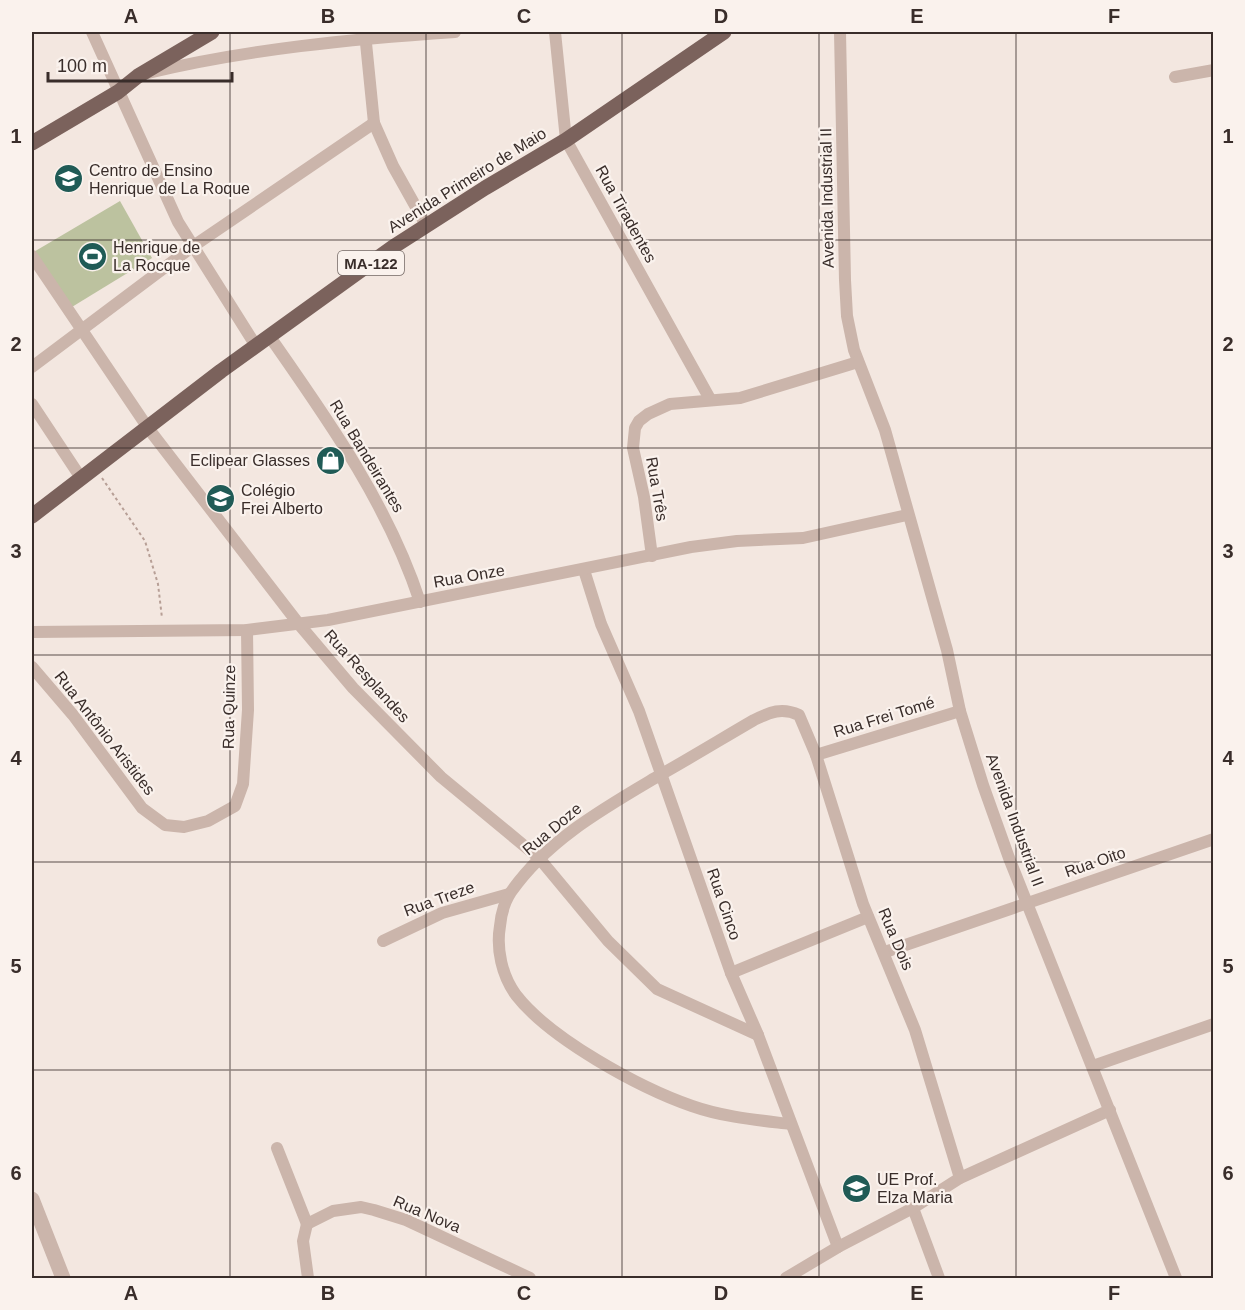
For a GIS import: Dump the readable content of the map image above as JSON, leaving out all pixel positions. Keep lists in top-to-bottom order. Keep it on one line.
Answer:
{"streets":{"main road":["Avenida Primeiro de Maio","MA-122"],"street":["Avenida Industrial II","Rua Tiradentes","Rua Bandeirantes","Rua Três","Rua Onze","Rua Resplandes","Rua Quinze","Rua Frei Tomé","Rua Antônio Aristides","Rua Doze","Rua Oito","Rua Treze","Rua Cinco","Rua Dois","Rua Nova"]},"crossings":[["Avenida Primeiro de Maio","Rua Tiradentes"],["Avenida Primeiro de Maio","Rua Bandeirantes"],["Avenida Primeiro de Maio","Rua Resplandes"],["Avenida Industrial II","Rua Onze"],["Avenida Industrial II","Rua Frei Tomé"],["Avenida Industrial II","Rua Oito"],["Rua Tiradentes","Rua Três"],["Rua Bandeirantes","Rua Onze"],["Rua Três","Rua Onze"],["Rua Onze","Rua Resplandes"],["Rua Onze","Rua Quinze"],["Rua Onze","Rua Cinco"],["Rua Resplandes","Rua Doze"],["Rua Resplandes","Rua Cinco"],["Rua Quinze","Rua Antônio Aristides"],["Rua Frei Tomé","Rua Dois"],["Rua Doze","Rua Treze"],["Rua Doze","Rua Cinco"],["Rua Doze","Rua Dois"],["Rua Oito","Rua Dois"]],"places":{"school or university":["Centro de Ensino Henrique de La Roque","Colégio Frei Alberto","UE Prof. Elza Maria"],"sports":["Henrique de La Rocque"],"shop":["Eclipear Glasses"]},"scale_bar":"100 m","grid":{"columns":["A","B","C","D","E","F"],"rows":["1","2","3","4","5","6"]}}
